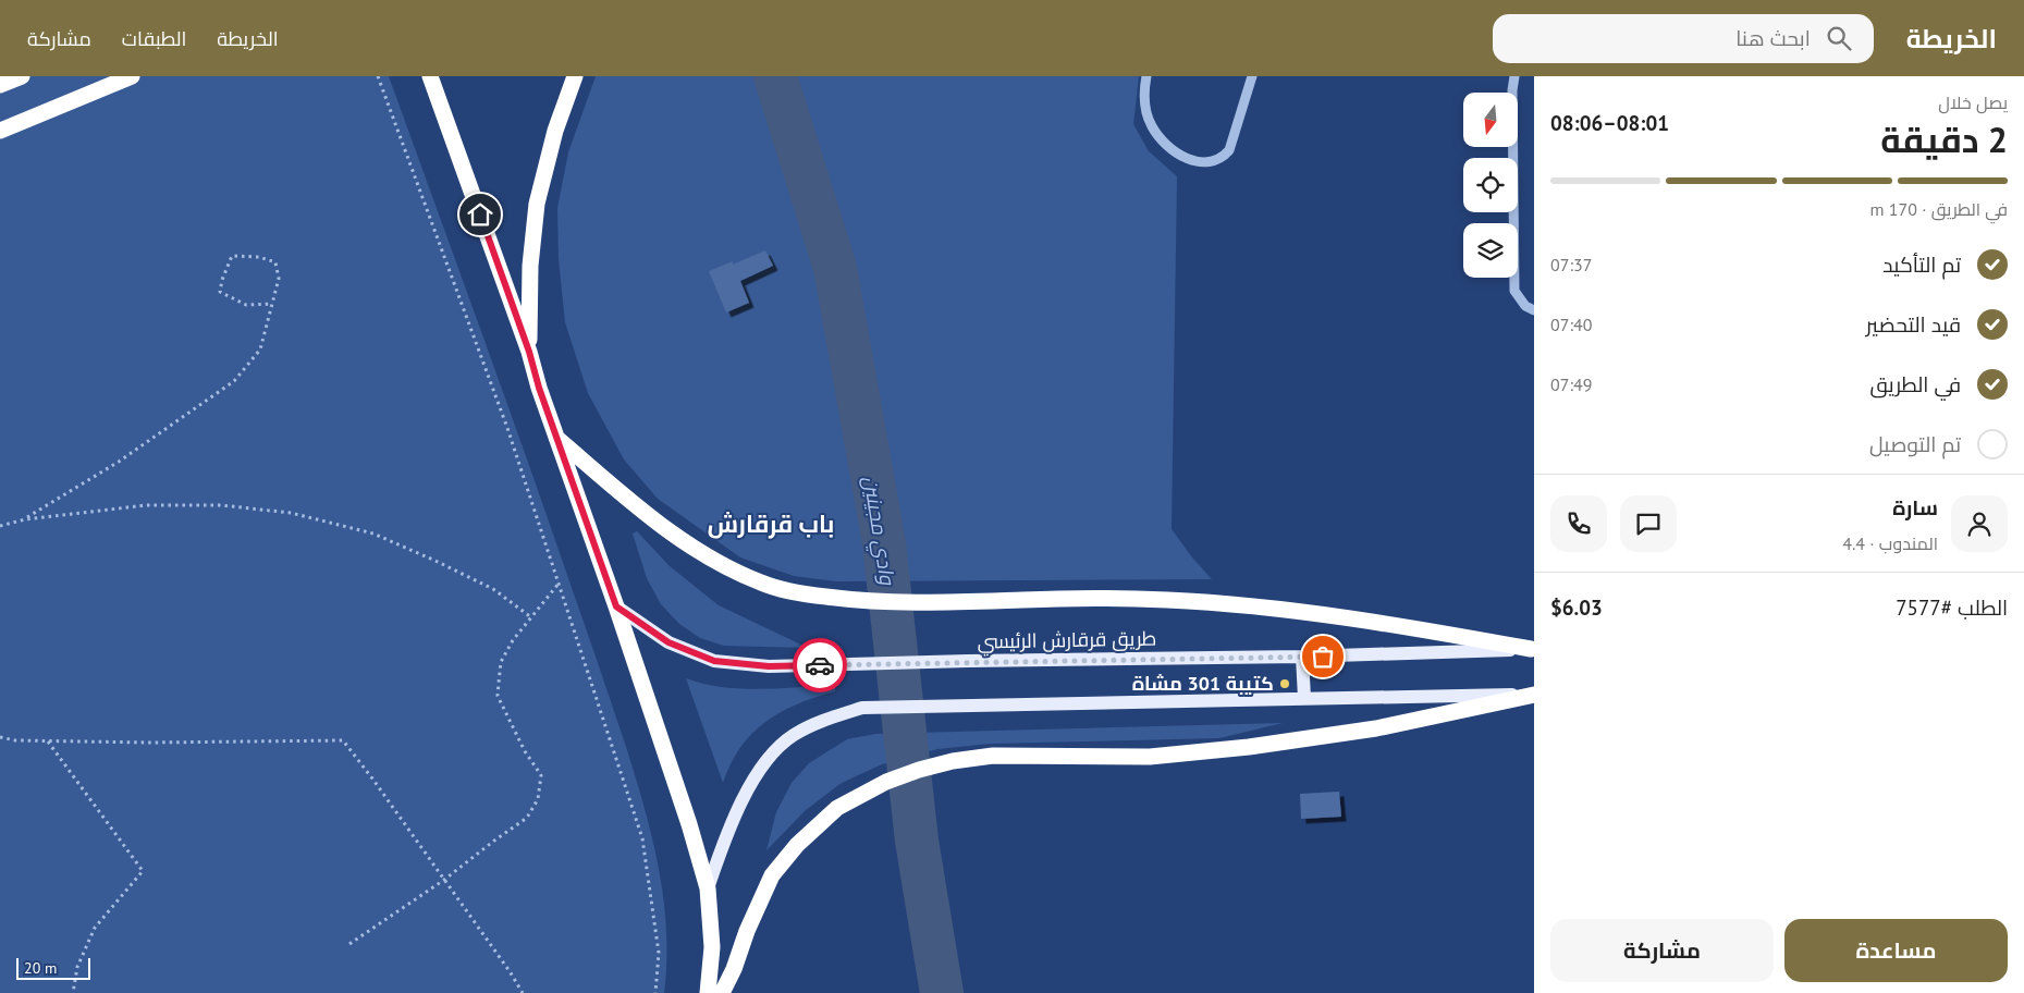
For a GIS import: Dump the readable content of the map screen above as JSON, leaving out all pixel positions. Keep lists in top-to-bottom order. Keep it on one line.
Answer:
{"streets":{"main road":["طريق قرقارش الرئيسي"]},"districts":["باب قرقارش"],"water":["وادي مجينين"],"places":["كتيبة 301 مشاة"],"scale_bar":"20 m","north":"bottom","page":{"header":"الخريطة","search":"ابحث هنا","nav":["الخريطة","الطبقات","مشاركة"],"heading":["2 دقيقة","يصل خلال","08:01–08:06"],"panel":["سارة","المندوب · 4.4","الطلب #7577","$6.03"],"bar":"في الطريق · 170 m","list":[["تم التأكيد","07:37"],["قيد التحضير","07:40"],["في الطريق","07:49"],"تم التوصيل"],"buttons":["مساعدة","مشاركة"],"scale":"20 m"}}
